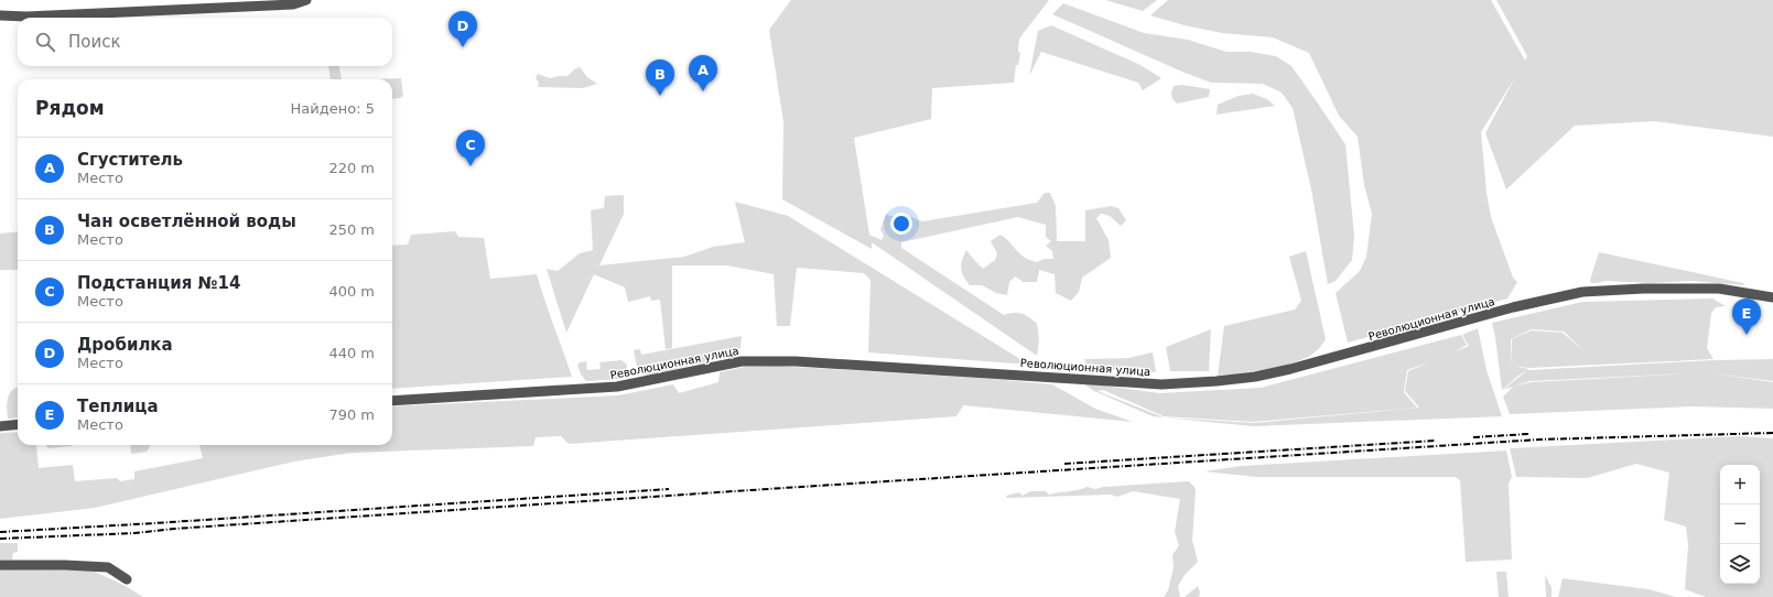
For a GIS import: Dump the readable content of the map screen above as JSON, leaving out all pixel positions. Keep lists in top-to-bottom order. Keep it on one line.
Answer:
{"streets":{"street":["Революционная улица"]},"page":{"pins":["D","A","B","C","E"],"search":"Поиск","heading":["Рядом","Найдено: 5"],"list":[{"mark":"A","name":"Сгуститель","note":"Место","value":"220 m"},{"mark":"B","name":"Чан осветлённой воды","note":"Место","value":"250 m"},{"mark":"C","name":"Подстанция №14","note":"Место","value":"400 m"},{"mark":"D","name":"Дробилка","note":"Место","value":"440 m"},{"mark":"E","name":"Теплица","note":"Место","value":"790 m"}],"map_buttons":["+","−"]}}
